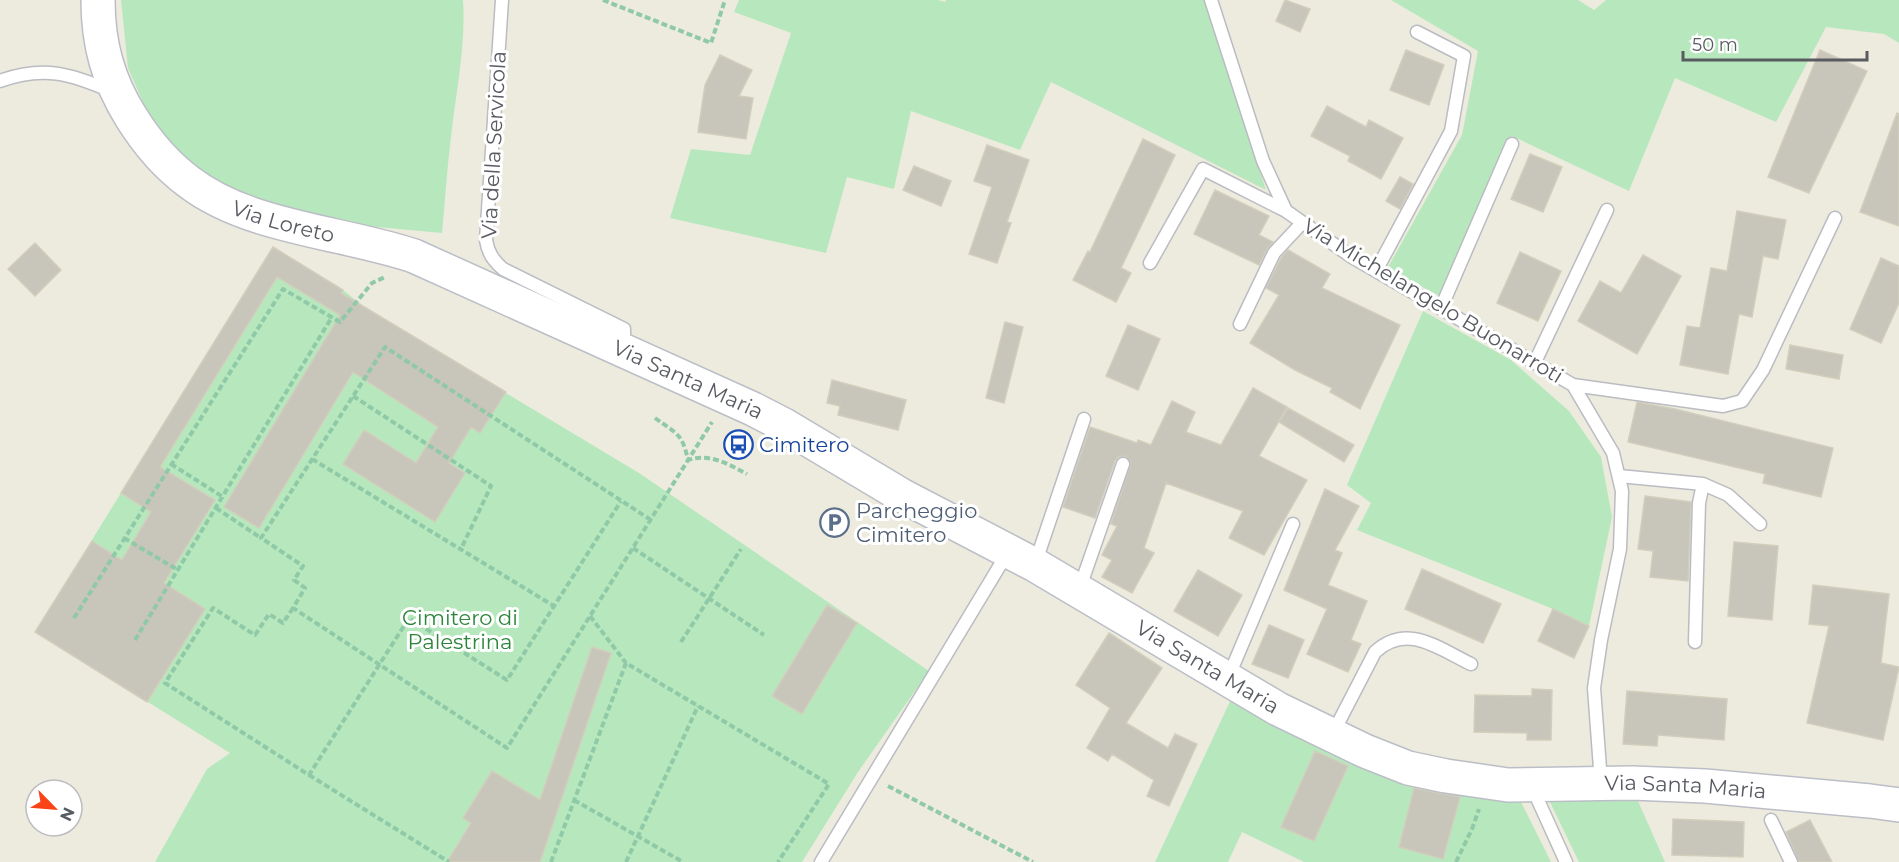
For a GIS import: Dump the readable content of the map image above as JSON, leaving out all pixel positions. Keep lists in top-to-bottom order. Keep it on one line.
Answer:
{"streets":{"street":["Via Loreto","Via Santa Maria"],"lane":["Via della Servicola","Via Michelangelo Buonarroti"]},"crossings":[["Via della Servicola","Via Santa Maria"],["Via Loreto","Via Santa Maria"],["Via Michelangelo Buonarroti","Via Santa Maria"]],"parks":["Cimitero di Palestrina"],"places":{"bus stop":["Cimitero"],"parking":["Parcheggio Cimitero"]},"scale_bar":"50 m","north":"bottom right"}
